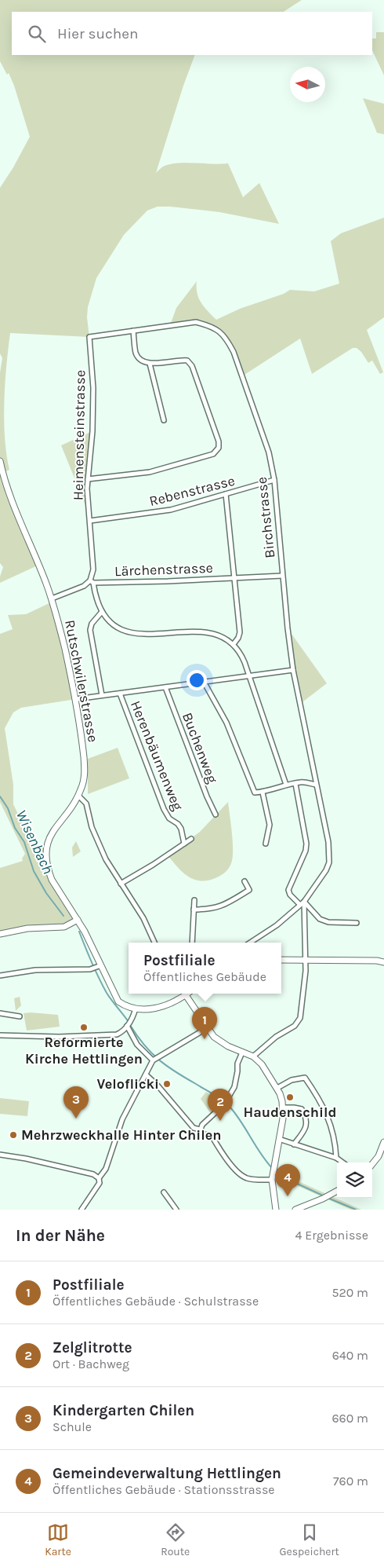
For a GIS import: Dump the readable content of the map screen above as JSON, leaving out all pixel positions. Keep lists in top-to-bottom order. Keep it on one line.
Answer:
{"streets":{"street":["Heimensteinstrasse","Rebenstrasse","Birchstrasse","Lärchenstrasse","Rutschwilerstrasse","Buchenweg","Herenbäumenweg"]},"crossings":[["Heimensteinstrasse","Rebenstrasse"],["Heimensteinstrasse","Birchstrasse"],["Heimensteinstrasse","Lärchenstrasse"],["Rebenstrasse","Birchstrasse"],["Birchstrasse","Lärchenstrasse"],["Lärchenstrasse","Rutschwilerstrasse"]],"water":["Wisenbach"],"places":["Reformierte Kirche Hettlingen","Veloflicki","Haudenschild","Mehrzweckhalle Hinter Chilen"],"north":"left","page":{"search":"Hier suchen","popup":["Postfiliale","Öffentliches Gebäude"],"pins":["1","3","2","4"],"heading":["In der Nähe","4 Ergebnisse"],"list":[{"mark":"1","name":"Postfiliale","note":"Öffentliches Gebäude · Schulstrasse","value":"520 m"},{"mark":"2","name":"Zelglitrotte","note":"Ort · Bachweg","value":"640 m"},{"mark":"3","name":"Kindergarten Chilen","note":"Schule","value":"660 m"},{"mark":"4","name":"Gemeindeverwaltung Hettlingen","note":"Öffentliches Gebäude · Stationsstrasse","value":"760 m"}],"nav":["Karte","Route","Gespeichert"]}}
